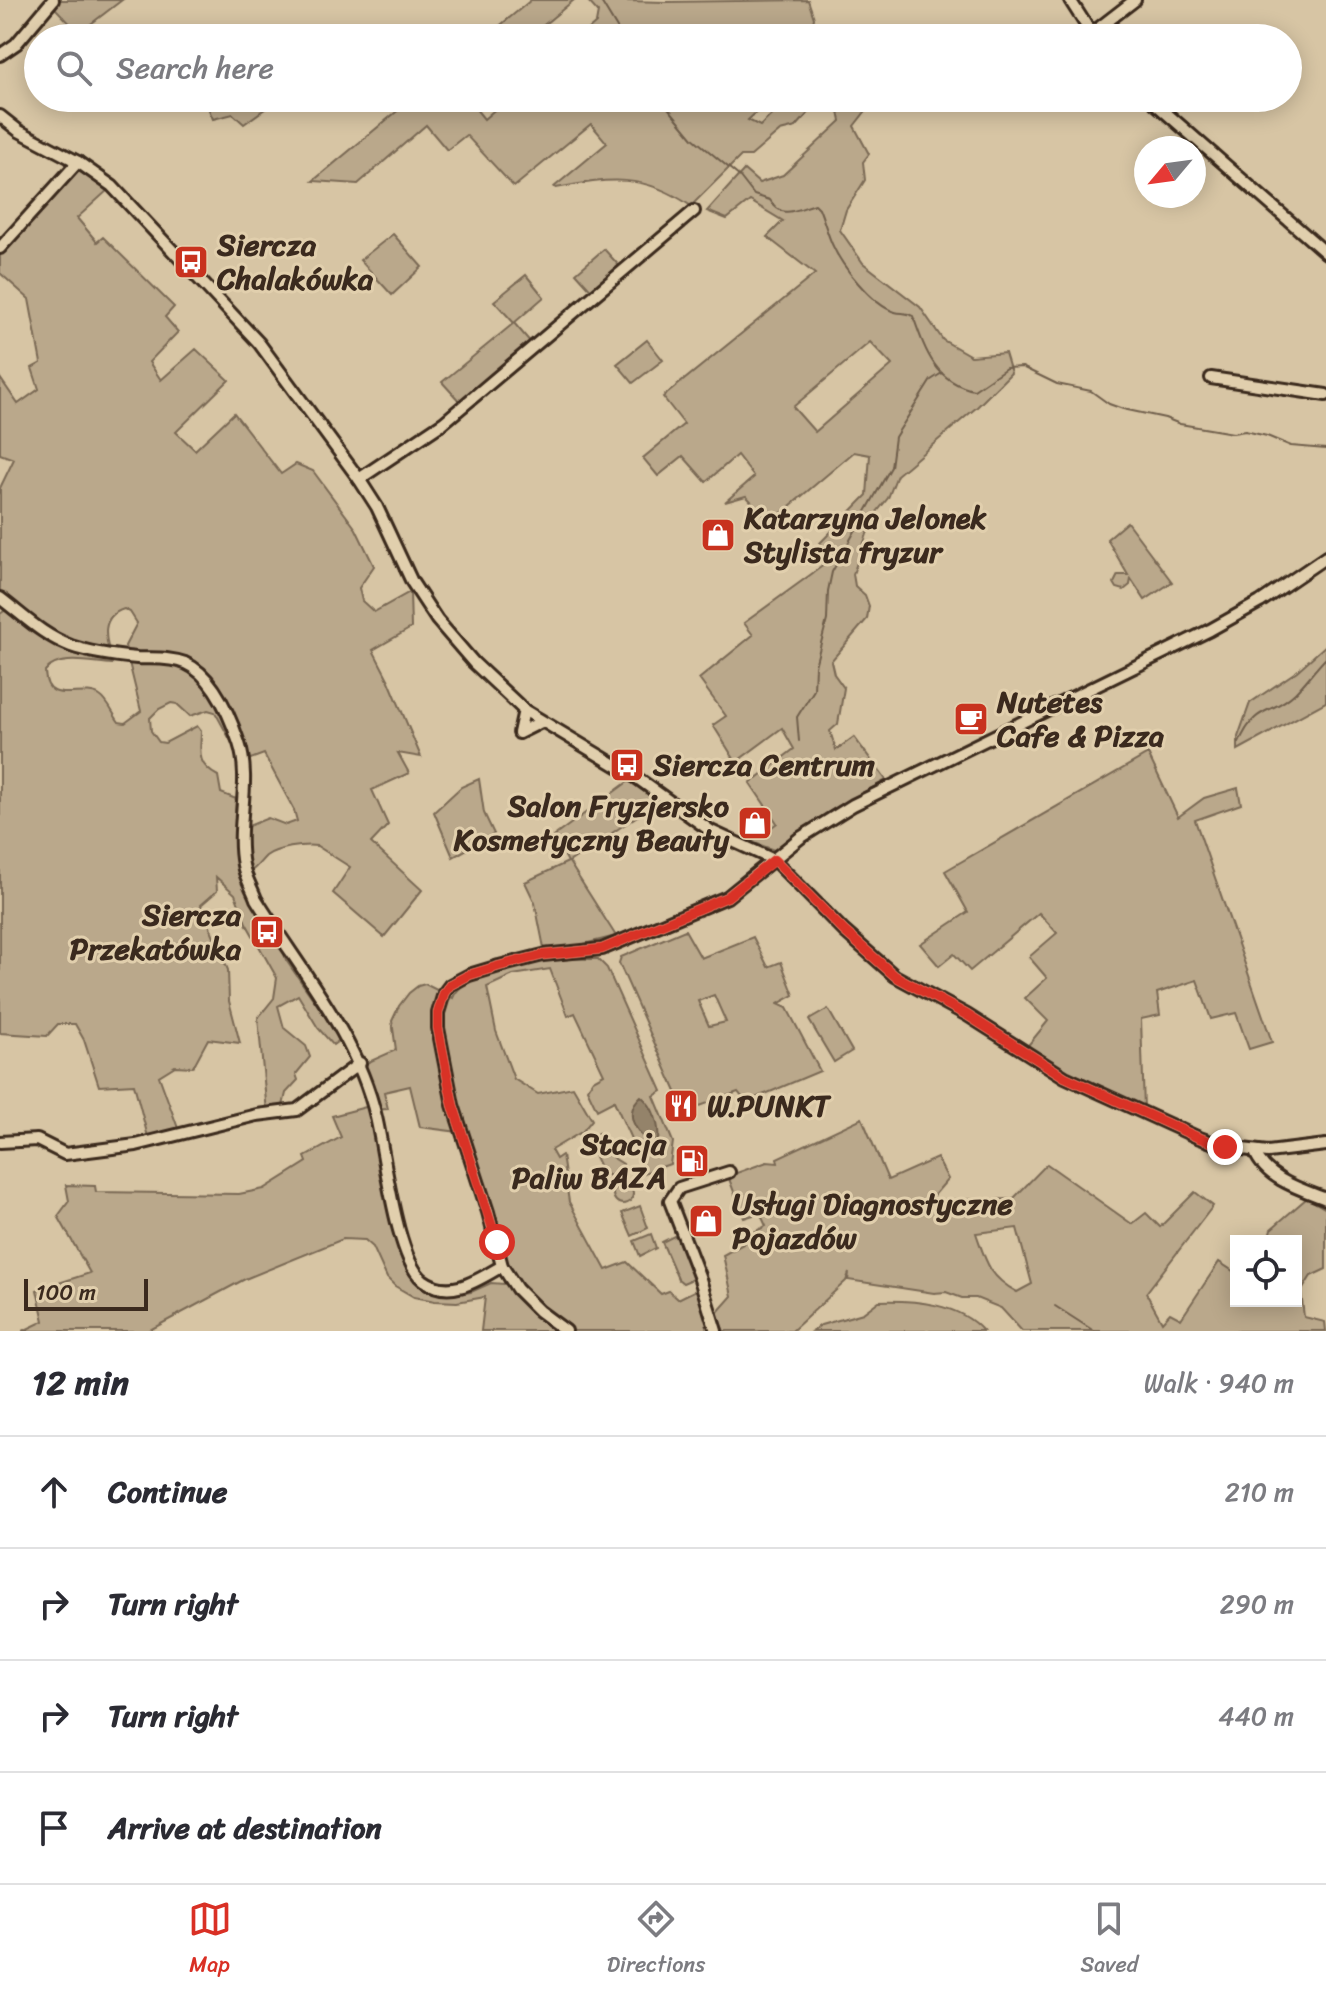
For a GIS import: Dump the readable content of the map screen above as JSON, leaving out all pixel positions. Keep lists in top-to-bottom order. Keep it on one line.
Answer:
{"places":{"bus stop":["Siercza Chalakówka","Siercza Centrum","Siercza Przekatówka"],"shop":["Katarzyna Jelonek Stylista fryzur","Salon Fryzjersko Kosmetyczny Beauty","Usługi Diagnostyczne Pojazdów"],"cafe":["Nutetes Cafe & Pizza"],"restaurant":["W.PUNKT"],"fuel station":["Stacja Paliw BAZA"]},"scale_bar":"100 m","north":"bottom left","page":{"search":"Search here","scale":"100 m","heading":["12 min","Walk · 940 m"],"list":[["Continue","210 m"],["Turn right","290 m"],["Turn right","440 m"],"Arrive at destination"],"nav":["Map","Directions","Saved"]}}
